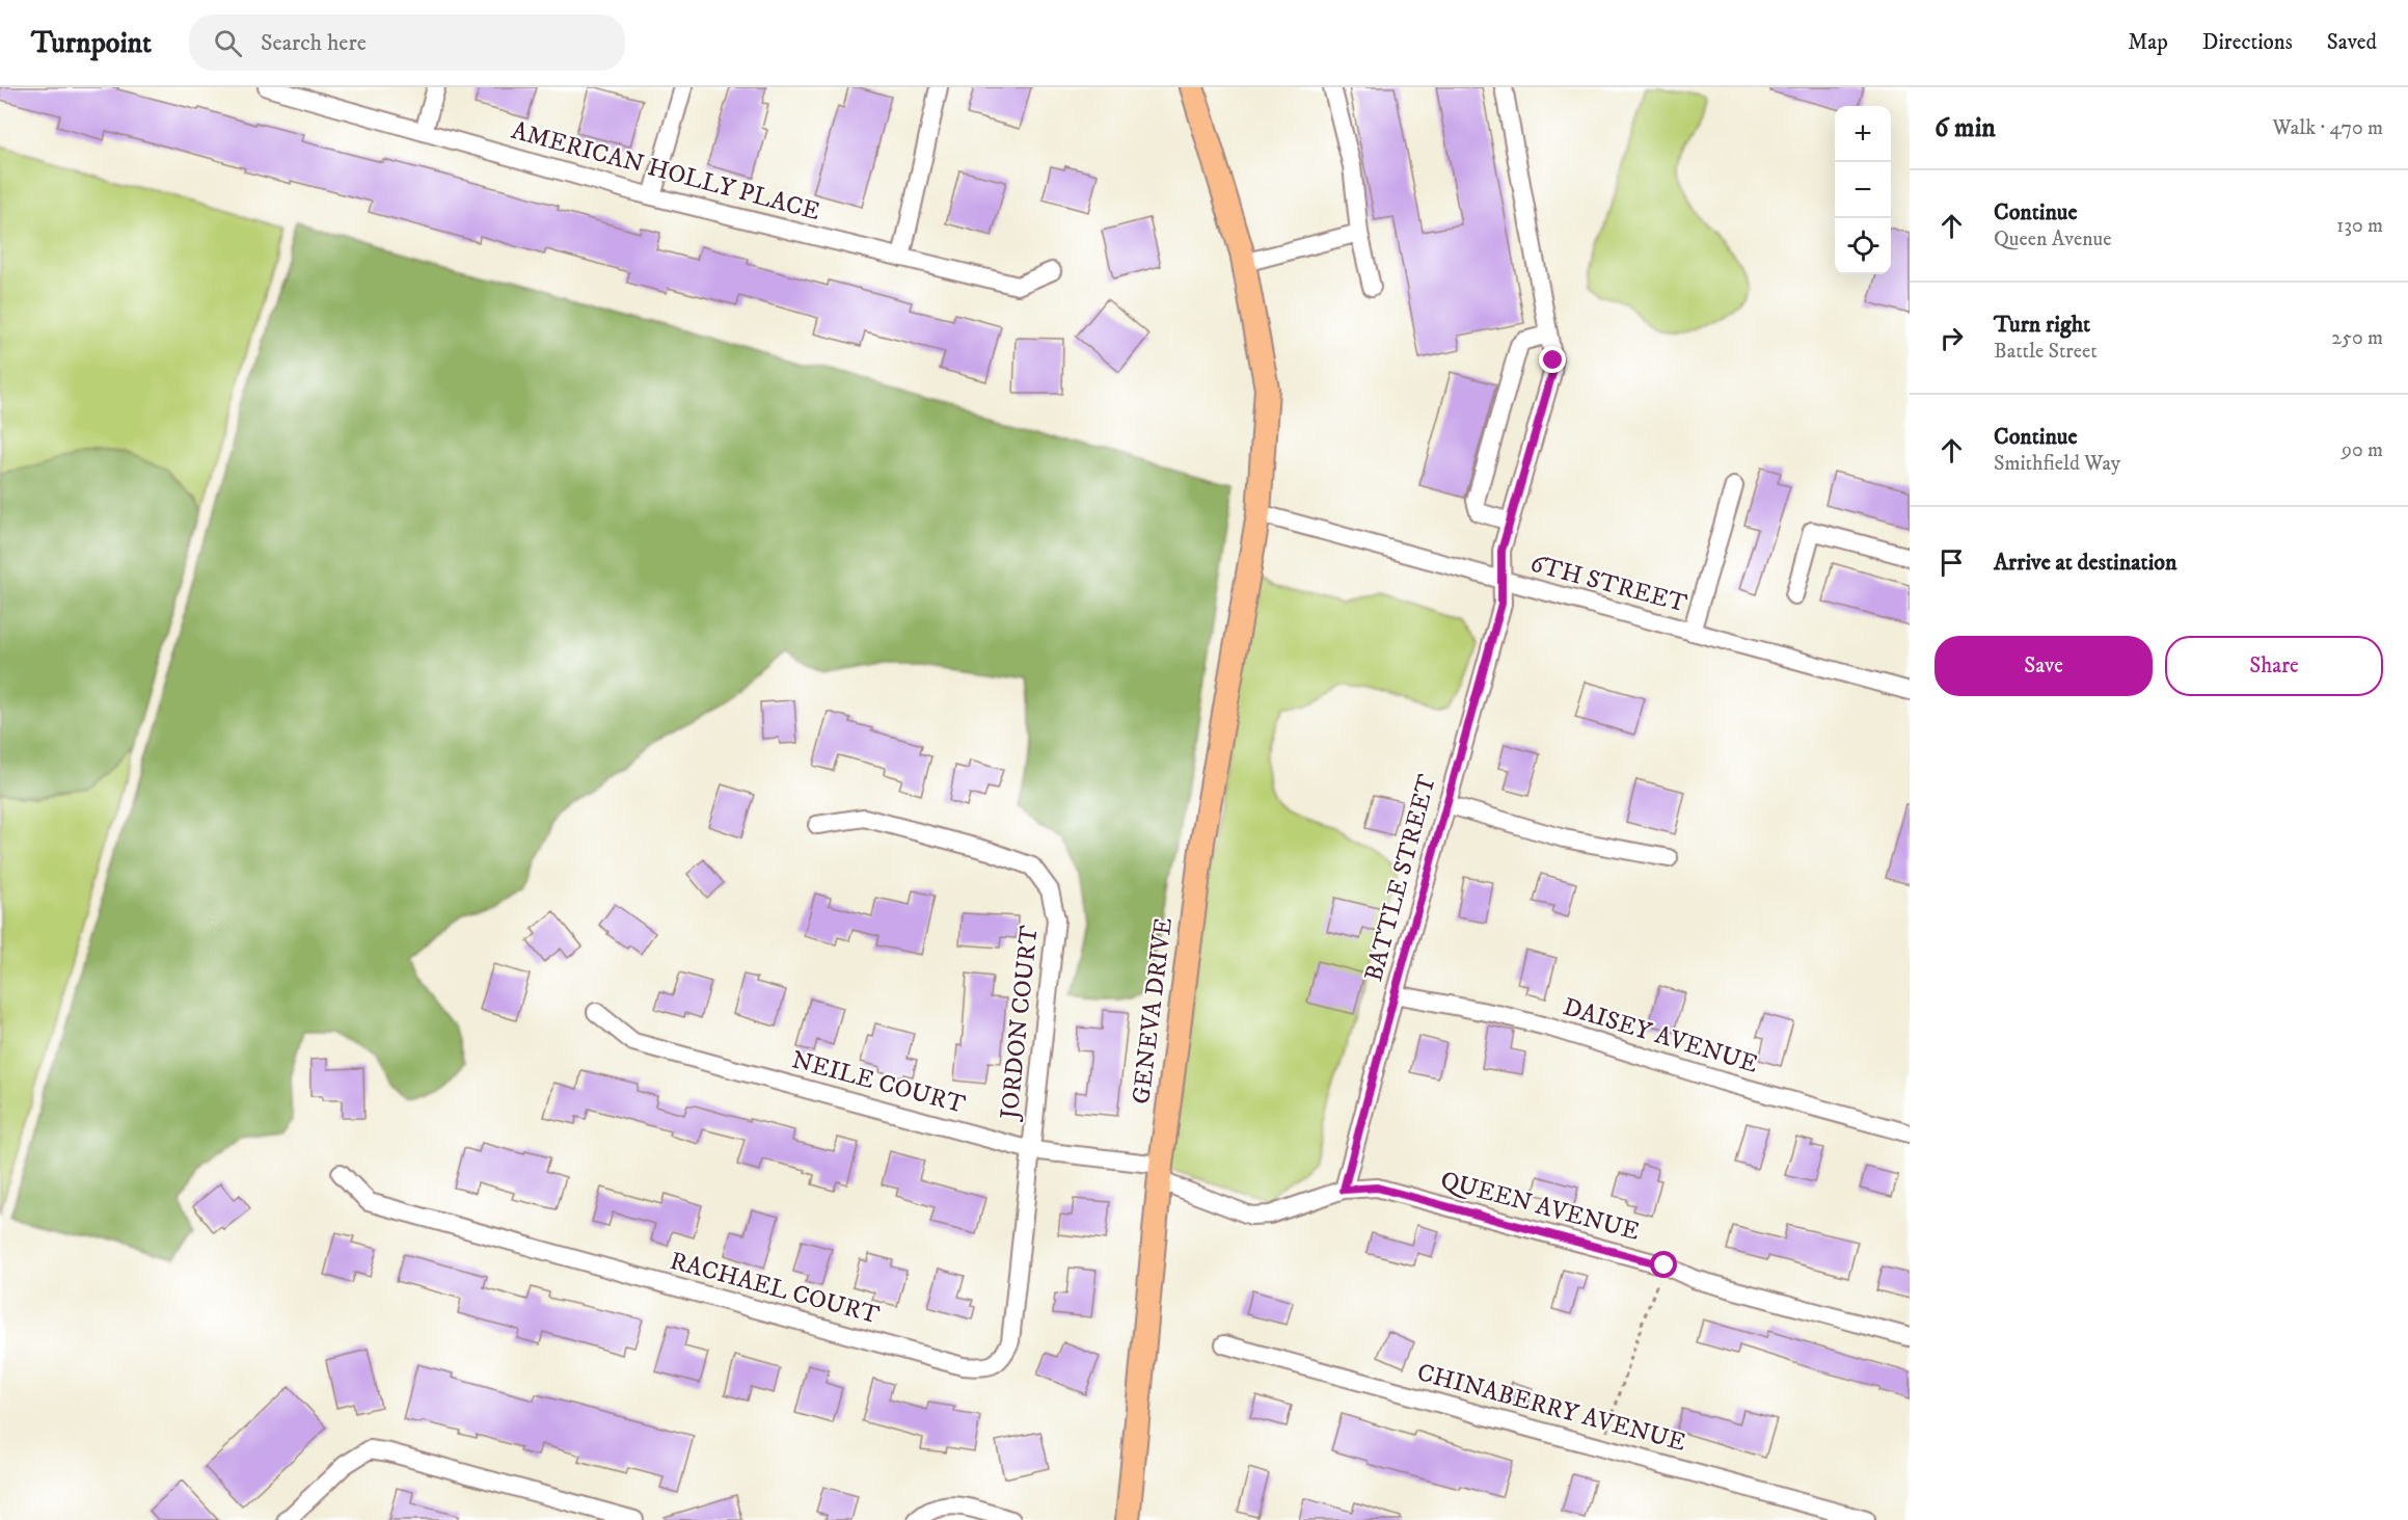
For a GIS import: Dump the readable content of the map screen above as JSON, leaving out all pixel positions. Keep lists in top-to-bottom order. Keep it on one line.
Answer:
{"streets":{"main road":["GENEVA DRIVE"],"street":["AMERICAN HOLLY PLACE","6TH STREET","BATTLE STREET","JORDON COURT","DAISEY AVENUE","NEILE COURT","QUEEN AVENUE","RACHAEL COURT","CHINABERRY AVENUE"]},"crossings":[["6TH STREET","BATTLE STREET"],["6TH STREET","GENEVA DRIVE"],["BATTLE STREET","DAISEY AVENUE"],["BATTLE STREET","QUEEN AVENUE"],["GENEVA DRIVE","NEILE COURT"],["GENEVA DRIVE","QUEEN AVENUE"],["JORDON COURT","NEILE COURT"],["JORDON COURT","RACHAEL COURT"],["NEILE COURT","QUEEN AVENUE"],["NEILE COURT","RACHAEL COURT"]],"page":{"header":"Turnpoint","search":"Search here","nav":["Map","Directions","Saved"],"heading":["6 min","Walk · 470 m"],"map_buttons":["+","−"],"list":[["Continue","Queen Avenue","130 m"],["Turn right","Battle Street","250 m"],["Continue","Smithfield Way","90 m"],"Arrive at destination"],"buttons":["Save","Share"]}}
